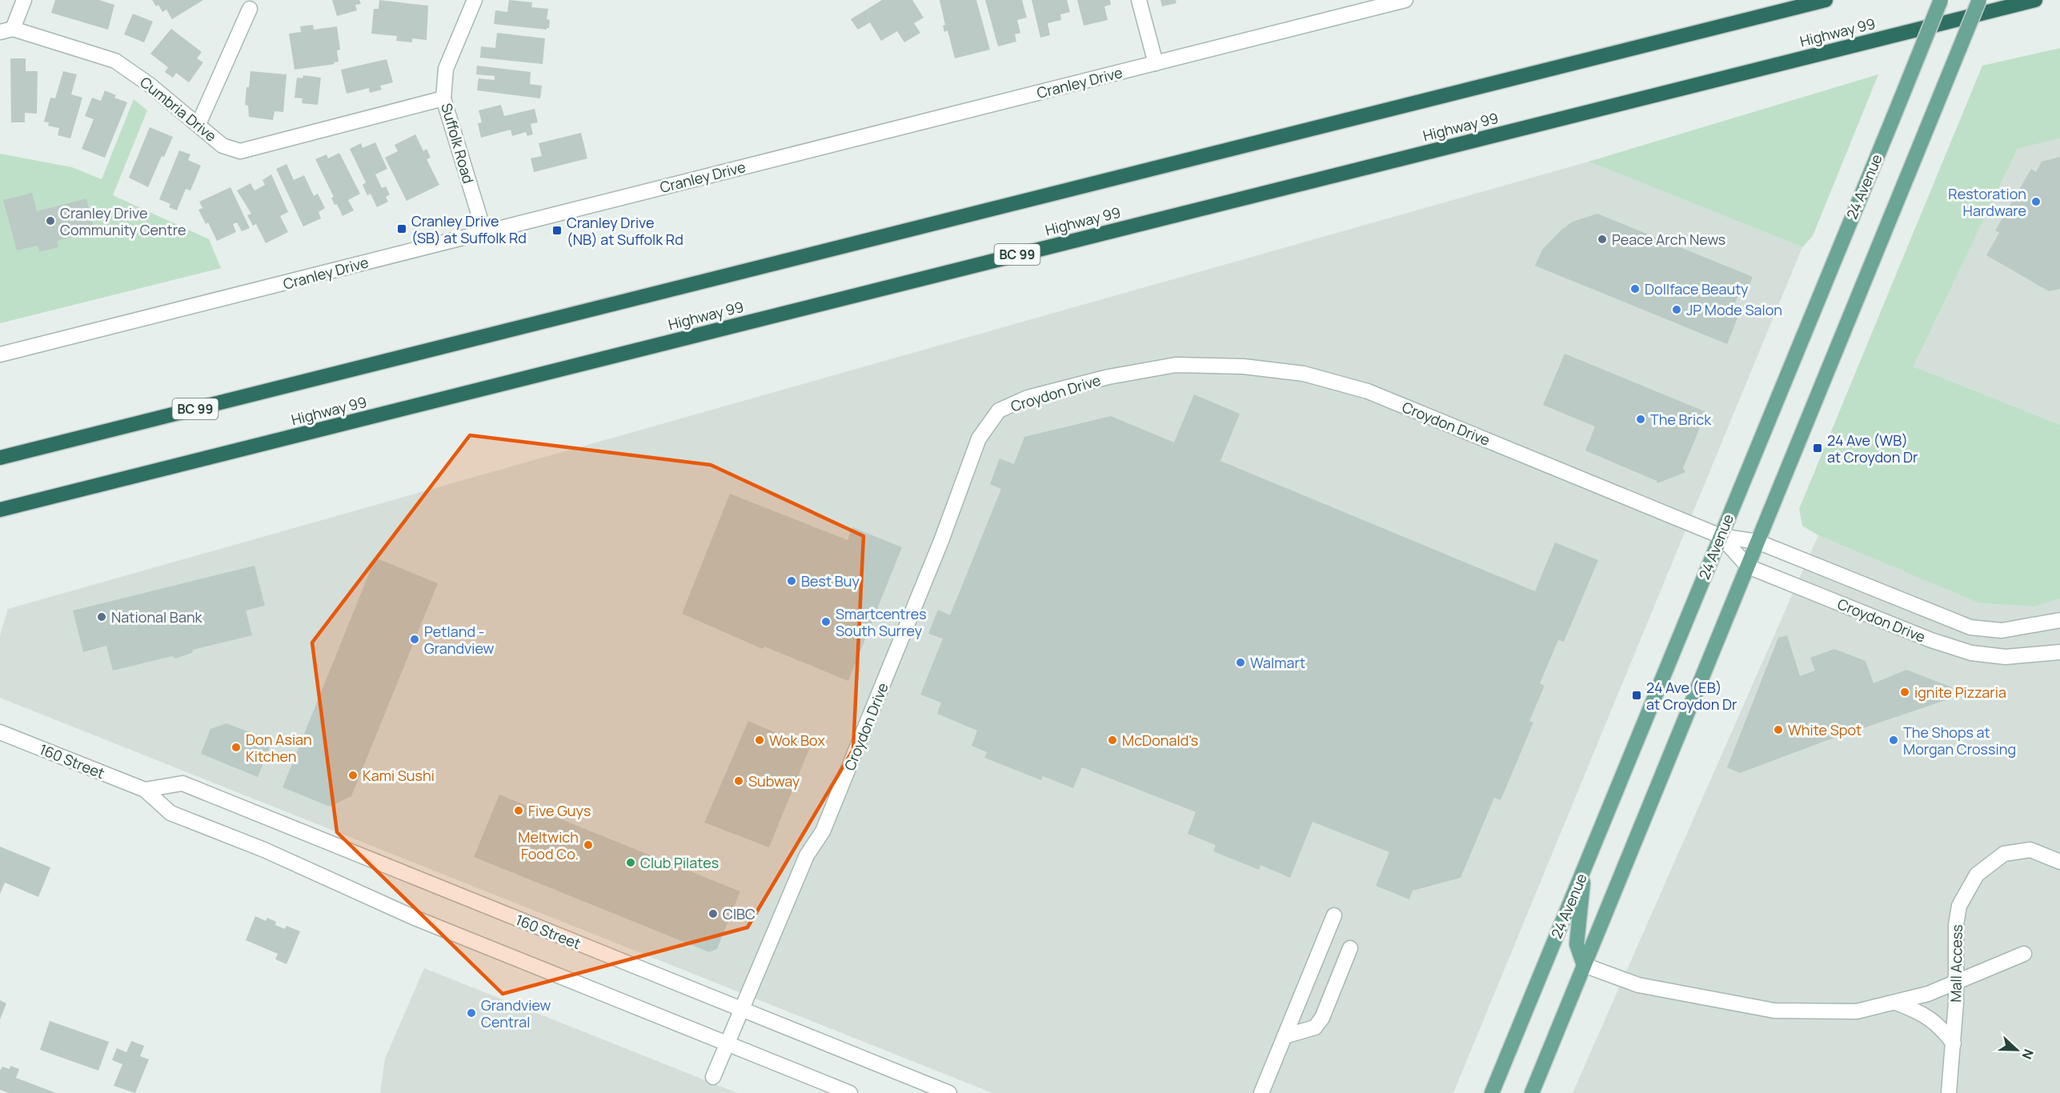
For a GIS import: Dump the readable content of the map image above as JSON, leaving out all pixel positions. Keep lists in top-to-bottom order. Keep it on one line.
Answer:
{"streets":{"highway":["Highway 99","BC 99"],"main road":["24 Avenue"],"street":["Cranley Drive","Cumbria Drive","Suffolk Road","Croydon Drive","160 Street","Mall Access"]},"crossings":[["Cranley Drive","Suffolk Road"],["Cumbria Drive","Suffolk Road"],["24 Avenue","Croydon Drive"],["Croydon Drive","160 Street"]],"places":{"other":["Restoration Hardware","Cranley Drive Community Centre","Peace Arch News","Dollface Beauty","JP Mode Salon","The Brick","Best Buy","National Bank","Smartcentres South Surrey","Petland - Grandview","Walmart","ignite Pizzaria","White Spot","Wok Box","McDonald's","The Shops at Morgan Crossing","Don Asian Kitchen","Kami Sushi","Subway","Five Guys","Meltwich Food Co.","Club Pilates","CIBC","Grandview Central"],"transit":["Cranley Drive (SB) at Suffolk Rd","Cranley Drive (NB) at Suffolk Rd","24 Ave (WB) at Croydon Dr","24 Ave (EB) at Croydon Dr"]},"north":"right"}
